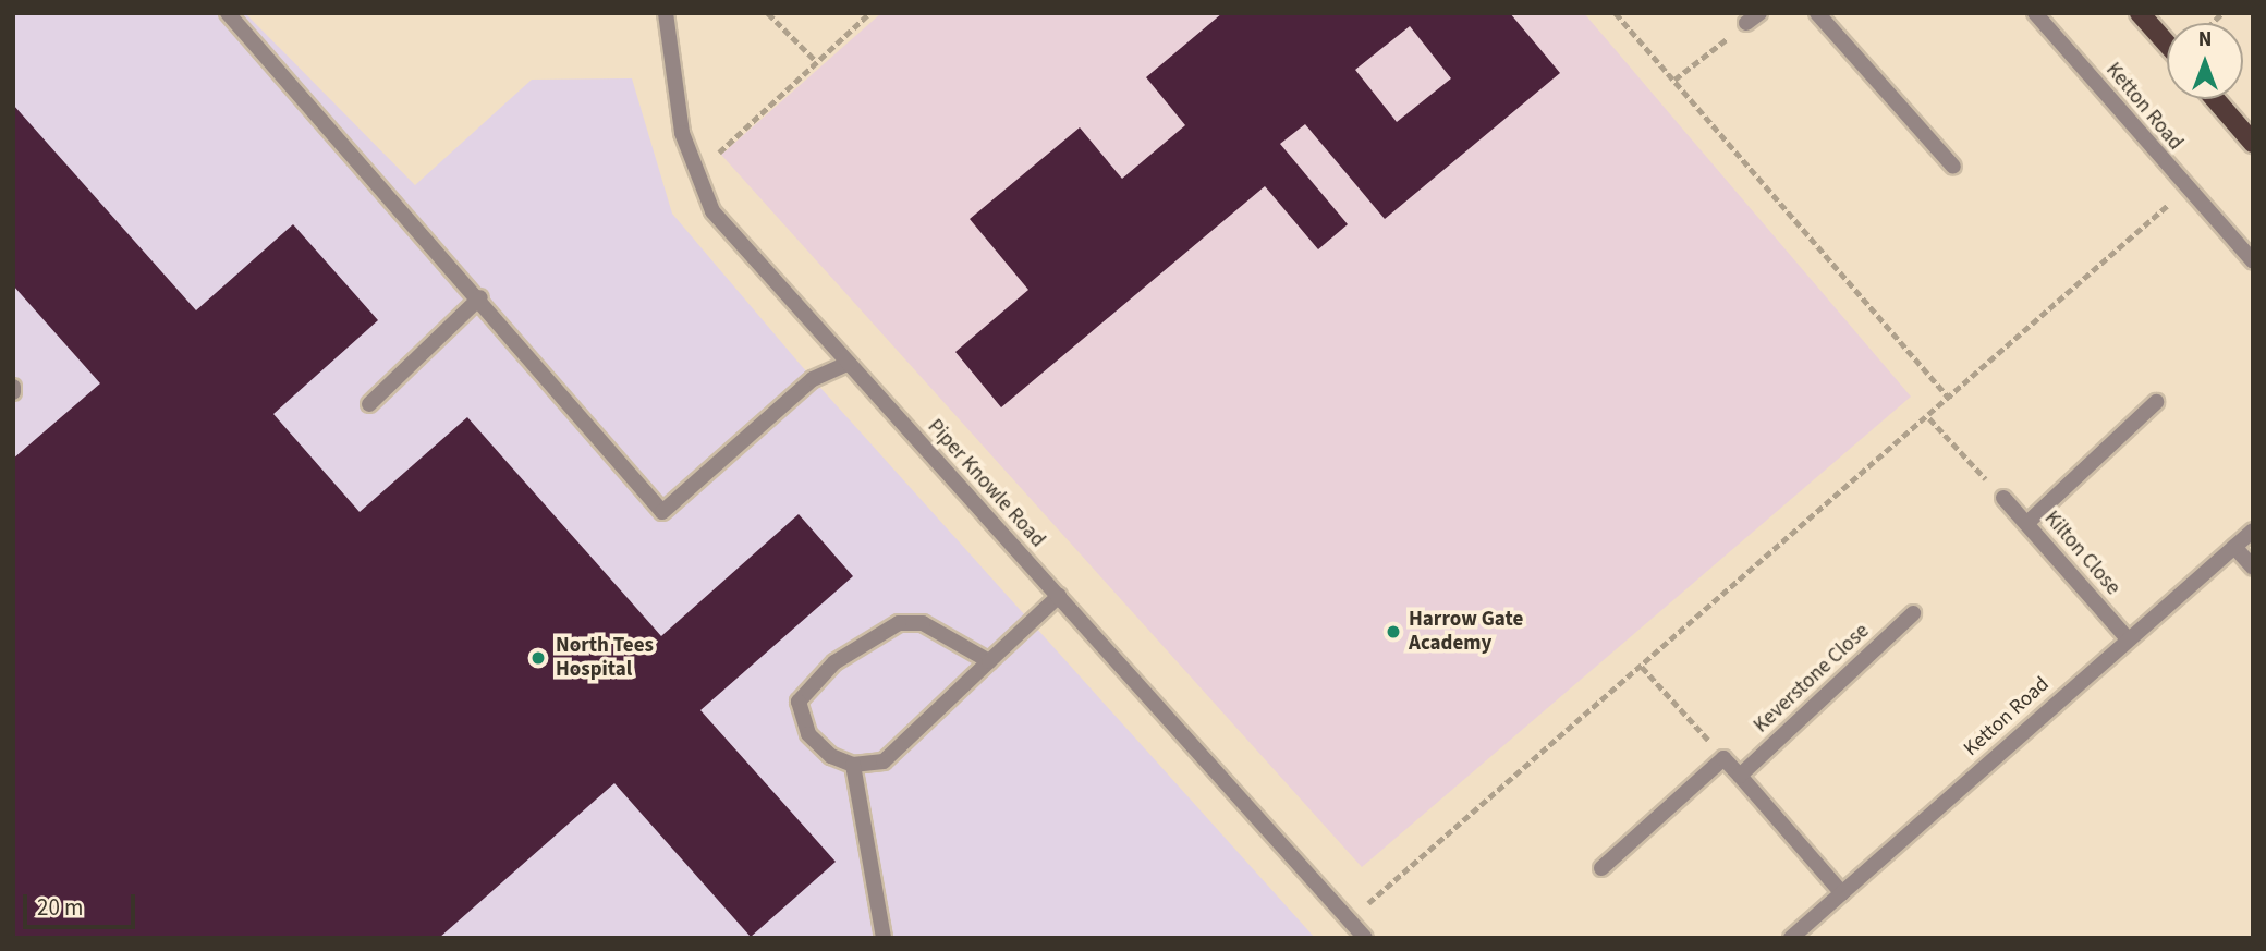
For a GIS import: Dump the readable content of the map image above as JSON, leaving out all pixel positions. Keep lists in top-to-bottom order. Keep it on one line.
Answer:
{"streets":{"street":["Ketton Road","Piper Knowle Road","Kilton Close","Keverstone Close"]},"crossings":[["Ketton Road","Kilton Close"]],"places":["Harrow Gate Academy","North Tees Hospital"],"scale_bar":"20 m","north":"top"}
